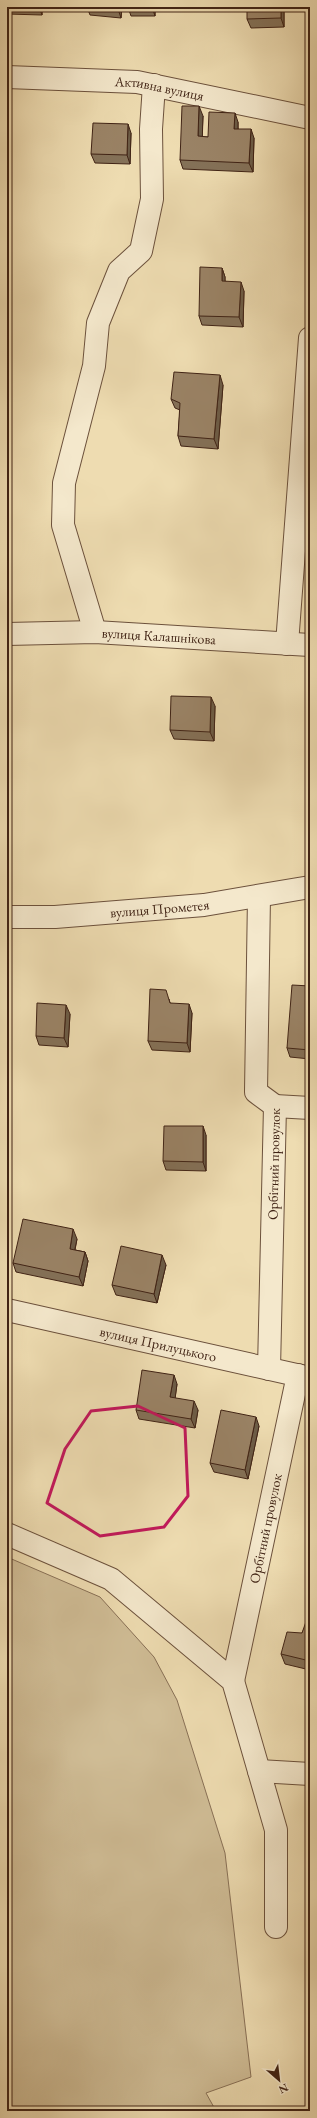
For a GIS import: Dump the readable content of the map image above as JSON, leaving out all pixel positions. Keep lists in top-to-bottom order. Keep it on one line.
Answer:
{"streets":{"street":["Активна вулиця","вулиця Калашнікова","вулиця Прометея","Орбітний провулок","вулиця Прилуцького"]},"crossings":[["вулиця Прометея","Орбітний провулок"],["Орбітний провулок","вулиця Прилуцького"]],"north":"bottom right"}
